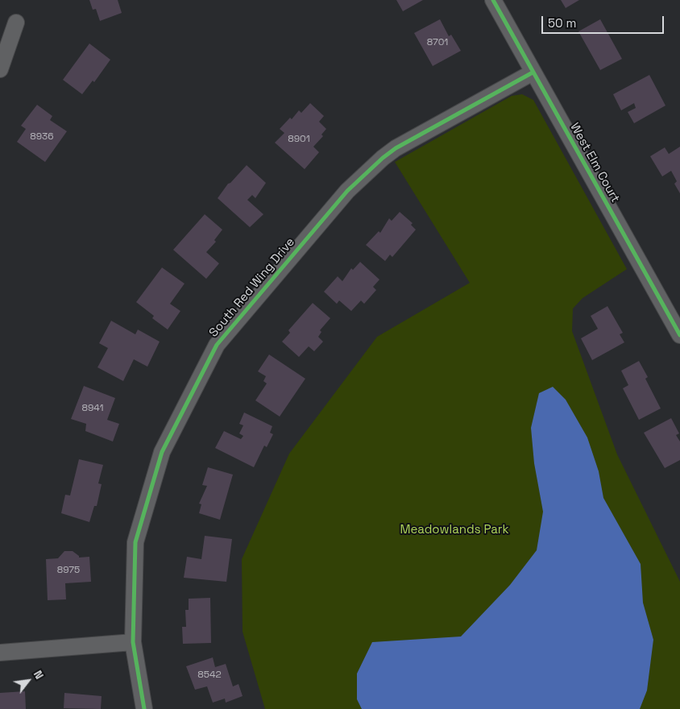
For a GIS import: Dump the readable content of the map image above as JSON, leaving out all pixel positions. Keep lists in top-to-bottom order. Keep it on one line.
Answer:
{"streets":{"street":["West Elm Court","South Red Wing Drive"]},"crossings":[["West Elm Court","South Red Wing Drive"]],"parks":["Meadowlands Park"],"house_numbers":["8701","8936","8901","8941","8975","8542"],"scale_bar":"50 m","north":"top right"}
